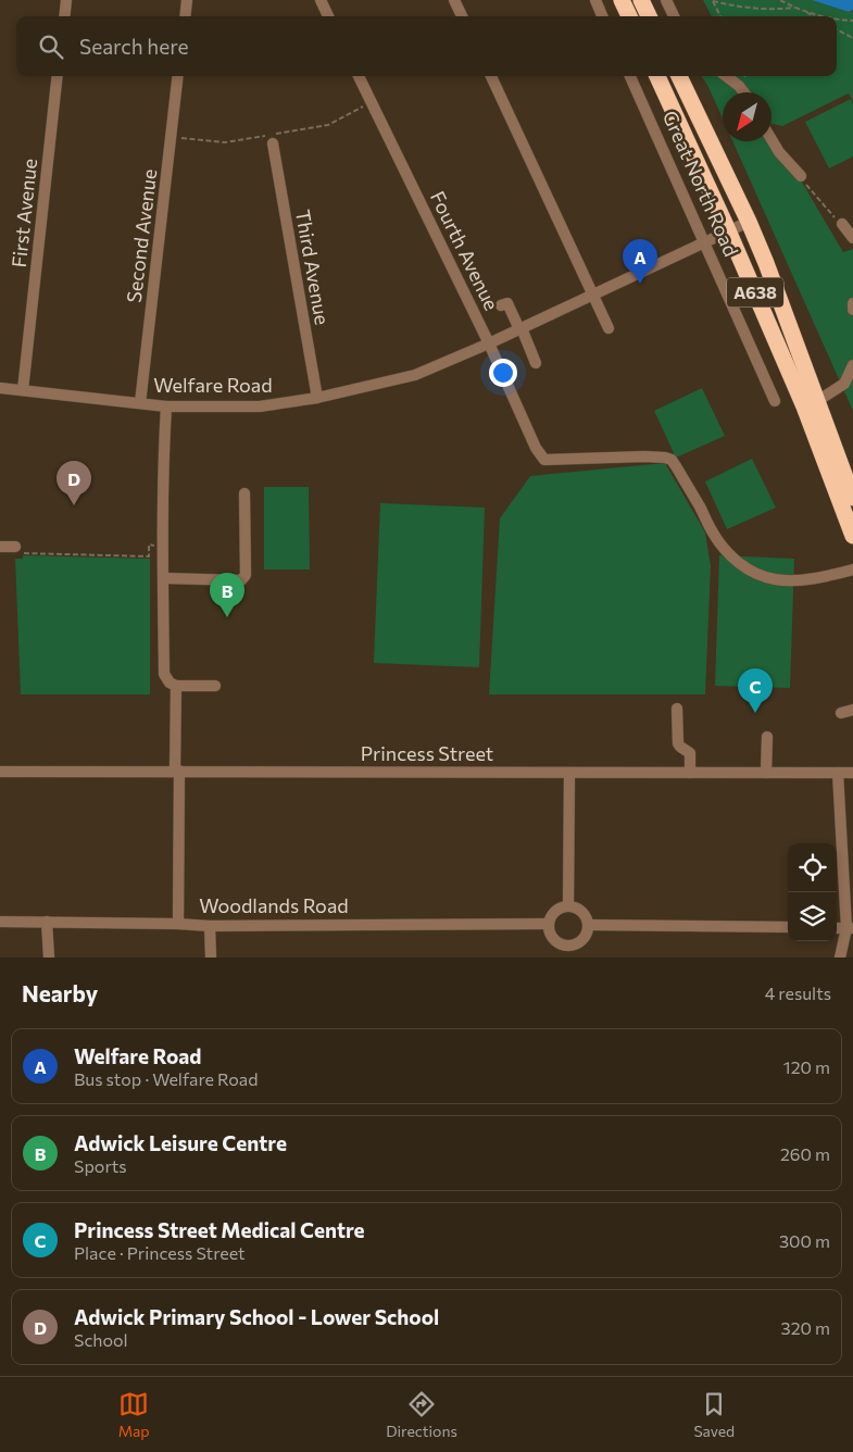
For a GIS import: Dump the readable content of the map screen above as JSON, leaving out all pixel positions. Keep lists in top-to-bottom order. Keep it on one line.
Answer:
{"streets":{"highway":["Great North Road","A638"],"street":["First Avenue","Second Avenue","Fourth Avenue","Third Avenue","Welfare Road","Princess Street","Woodlands Road"]},"crossings":[["Great North Road","Welfare Road"],["First Avenue","Welfare Road"],["Second Avenue","Welfare Road"],["Fourth Avenue","Welfare Road"],["Third Avenue","Welfare Road"]],"north":"bottom left","page":{"search":"Search here","pins":["A","D","B","C"],"heading":["Nearby","4 results"],"list":[{"mark":"A","name":"Welfare Road","note":"Bus stop · Welfare Road","value":"120 m"},{"mark":"B","name":"Adwick Leisure Centre","note":"Sports","value":"260 m"},{"mark":"C","name":"Princess Street Medical Centre","note":"Place · Princess Street","value":"300 m"},{"mark":"D","name":"Adwick Primary School - Lower School","note":"School","value":"320 m"}],"nav":["Map","Directions","Saved"]}}
